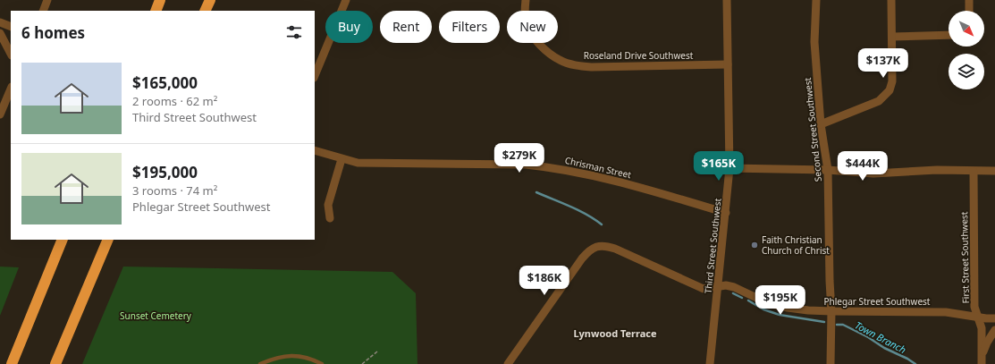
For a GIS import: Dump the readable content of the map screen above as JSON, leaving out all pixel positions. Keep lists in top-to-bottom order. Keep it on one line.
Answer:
{"streets":{"street":["Roseland Drive Southwest","Second Street Southwest","Chrisman Street","Third Street Southwest","First Street Southwest","Phlegar Street Southwest"]},"crossings":[["Roseland Drive Southwest","Third Street Southwest"],["Second Street Southwest","Phlegar Street Southwest"],["Chrisman Street","Third Street Southwest"],["Third Street Southwest","Phlegar Street Southwest"],["First Street Southwest","Phlegar Street Southwest"]],"districts":["Lynwood Terrace"],"water":["Town Branch"],"parks":["Sunset Cemetery"],"places":["Faith Christian Church of Christ"],"north":"bottom right","page":{"chip":["Buy","Rent","Filters","New"],"heading":"6 homes","price":["$137K","$279K","$165K","$444K","$186K","$195K"],"list":[{"name":"$165,000","note":"2 rooms · 62 m² · Third Street Southwest"},{"name":"$195,000","note":"3 rooms · 74 m² · Phlegar Street Southwest"}]}}
